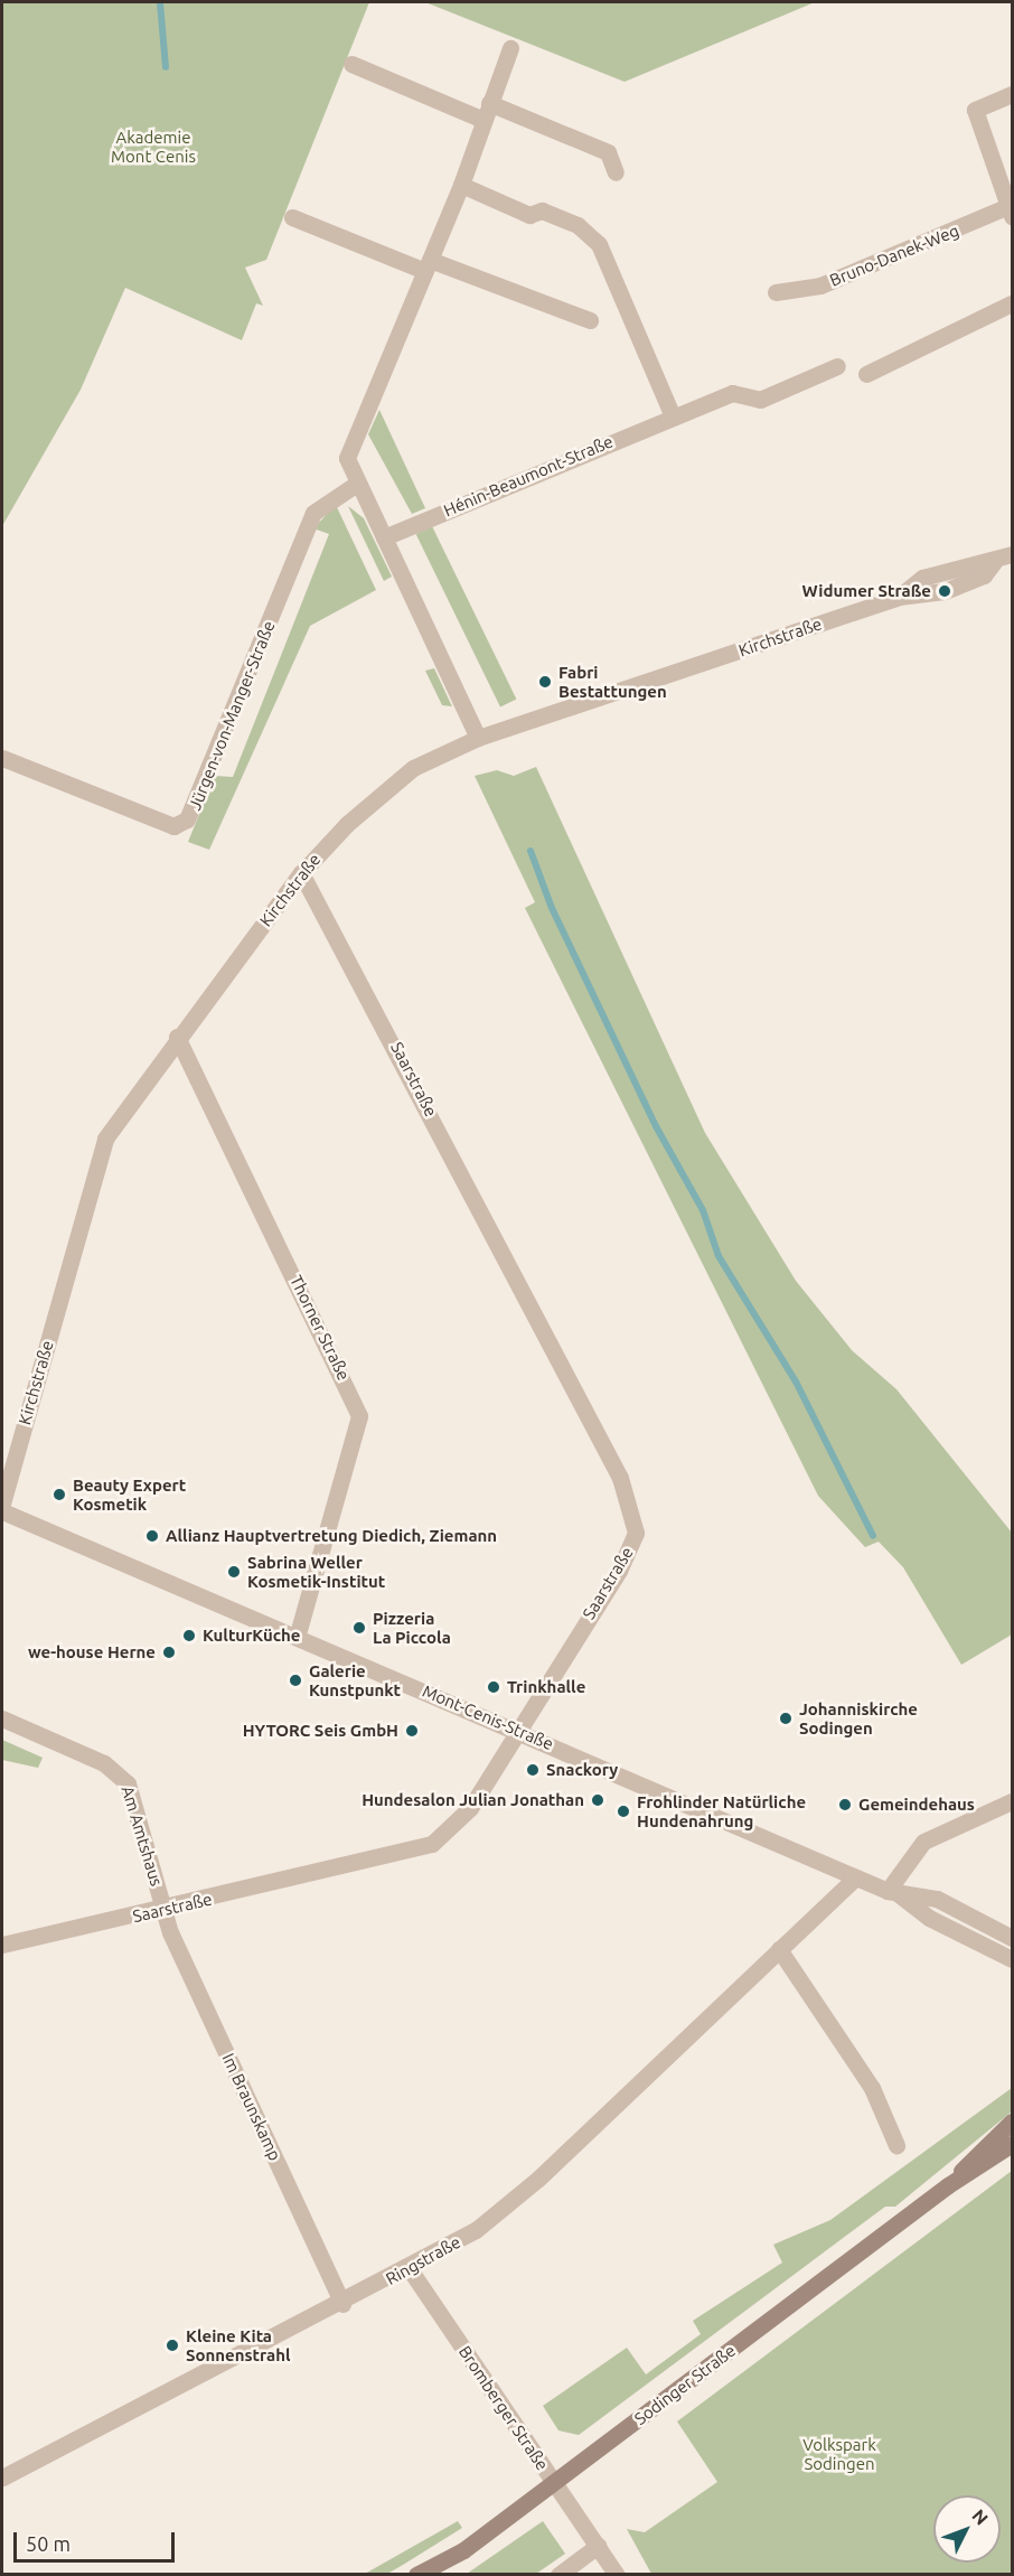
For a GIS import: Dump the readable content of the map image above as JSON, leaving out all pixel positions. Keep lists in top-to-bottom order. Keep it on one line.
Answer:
{"streets":{"main road":["Sodinger Straße"],"street":["Bruno-Danek-Weg","Hénin-Beaumont-Straße","Kirchstraße","Jürgen-von-Manger-Straße","Saarstraße","Thorner Straße","Mont-Cenis-Straße","Am Amtshaus","Im Braunskamp","Ringstraße","Bromberger Straße"]},"crossings":[["Kirchstraße","Saarstraße"],["Kirchstraße","Thorner Straße"],["Saarstraße","Mont-Cenis-Straße"],["Saarstraße","Am Amtshaus"],["Saarstraße","Im Braunskamp"],["Thorner Straße","Mont-Cenis-Straße"],["Mont-Cenis-Straße","Ringstraße"],["Am Amtshaus","Im Braunskamp"],["Im Braunskamp","Ringstraße"],["Ringstraße","Bromberger Straße"],["Sodinger Straße","Bromberger Straße"]],"parks":["Akademie Mont Cenis","Volkspark Sodingen"],"places":["Widumer Straße","Fabri Bestattungen","Beauty Expert Kosmetik","Allianz Hauptvertretung Diedich, Ziemann","Sabrina Weller Kosmetik-Institut","Pizzeria La Piccola","KulturKüche","we-house Herne","Galerie Kunstpunkt","Trinkhalle","Johanniskirche Sodingen","HYTORC Seis GmbH","Snackory","Hundesalon Julian Jonathan","Gemeindehaus","Frohlinder Natürliche Hundenahrung","Kleine Kita Sonnenstrahl"],"scale_bar":"50 m","north":"top right"}
